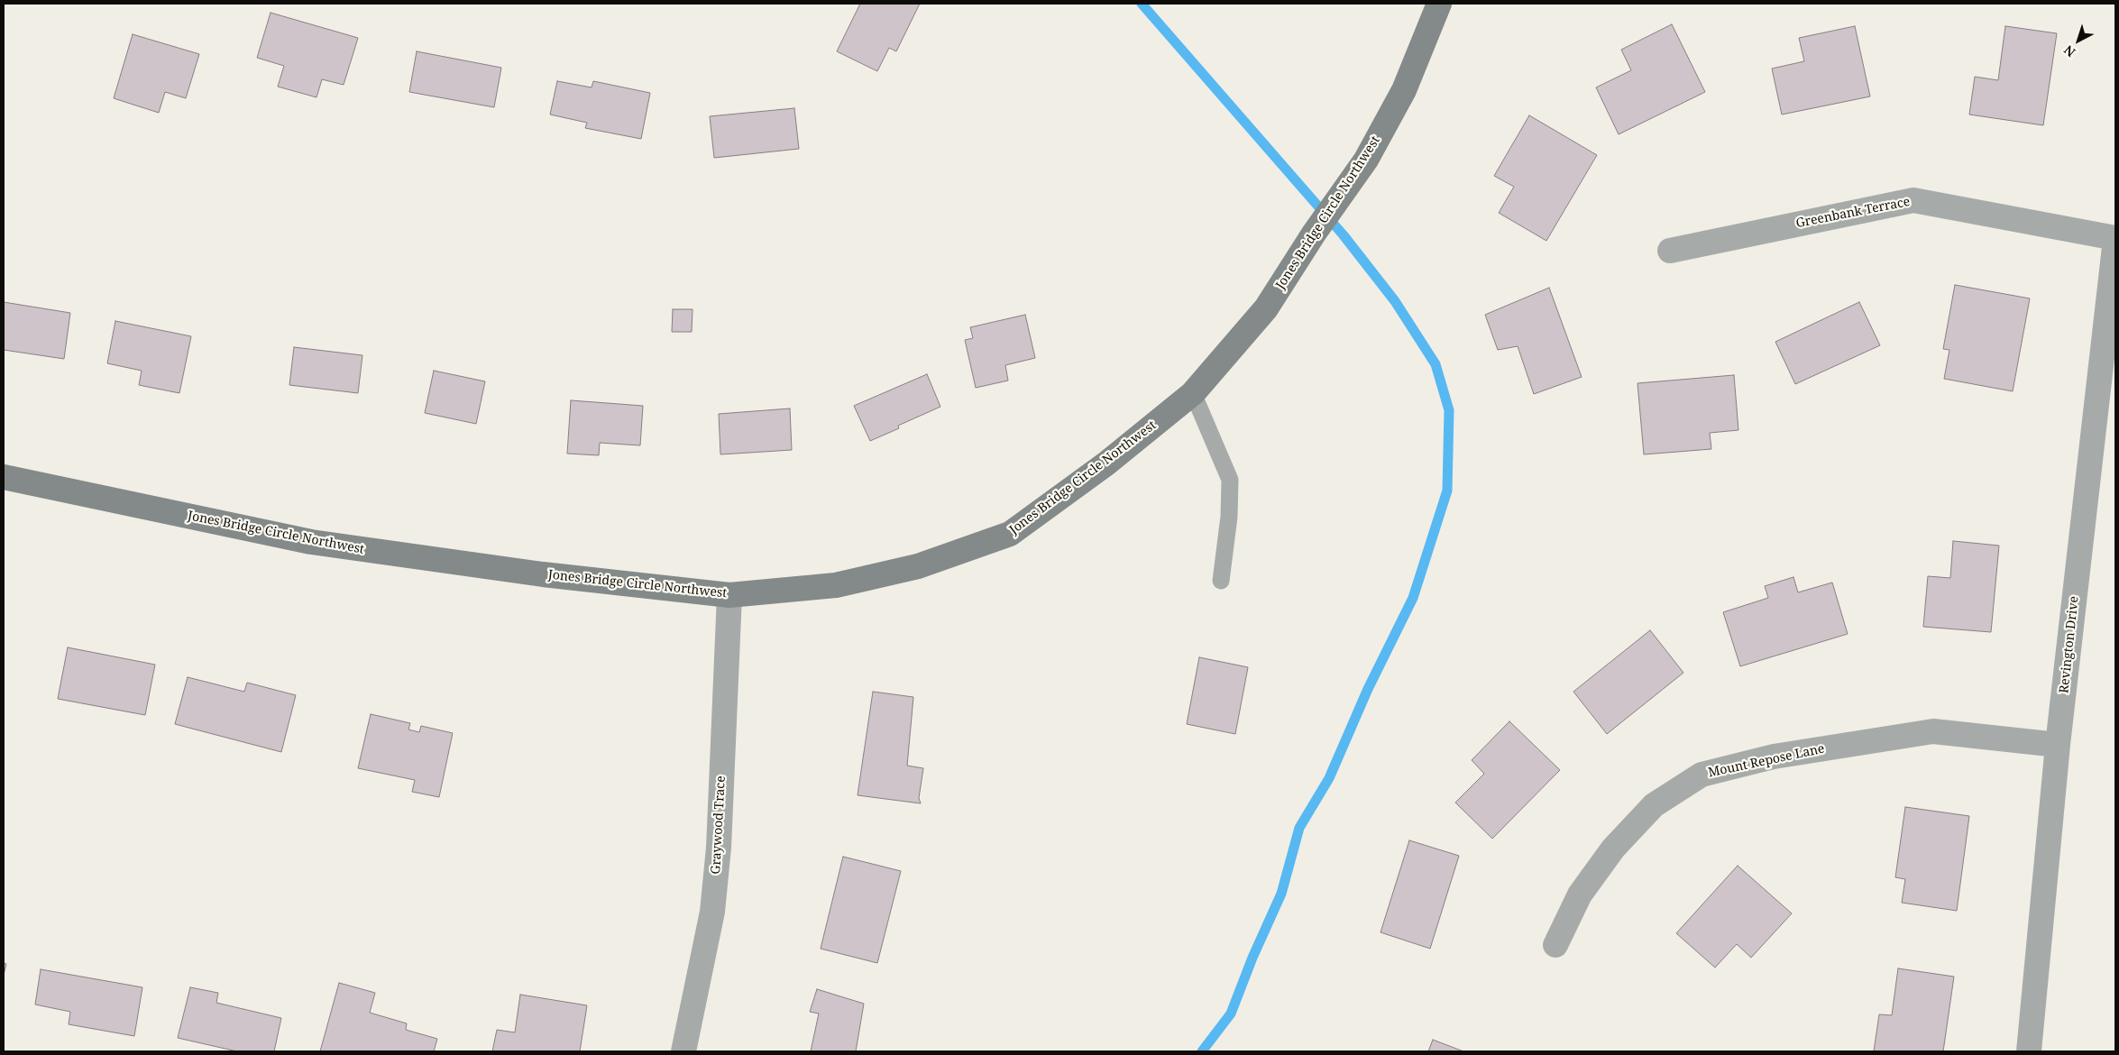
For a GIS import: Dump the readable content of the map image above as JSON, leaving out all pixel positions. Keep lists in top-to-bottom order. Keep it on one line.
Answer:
{"streets":{"street":["Jones Bridge Circle Northwest","Greenbank Terrace","Revington Drive","Mount Repose Lane","Graywood Trace"]},"crossings":[["Jones Bridge Circle Northwest","Graywood Trace"],["Greenbank Terrace","Revington Drive"],["Revington Drive","Mount Repose Lane"]],"north":"bottom left"}
